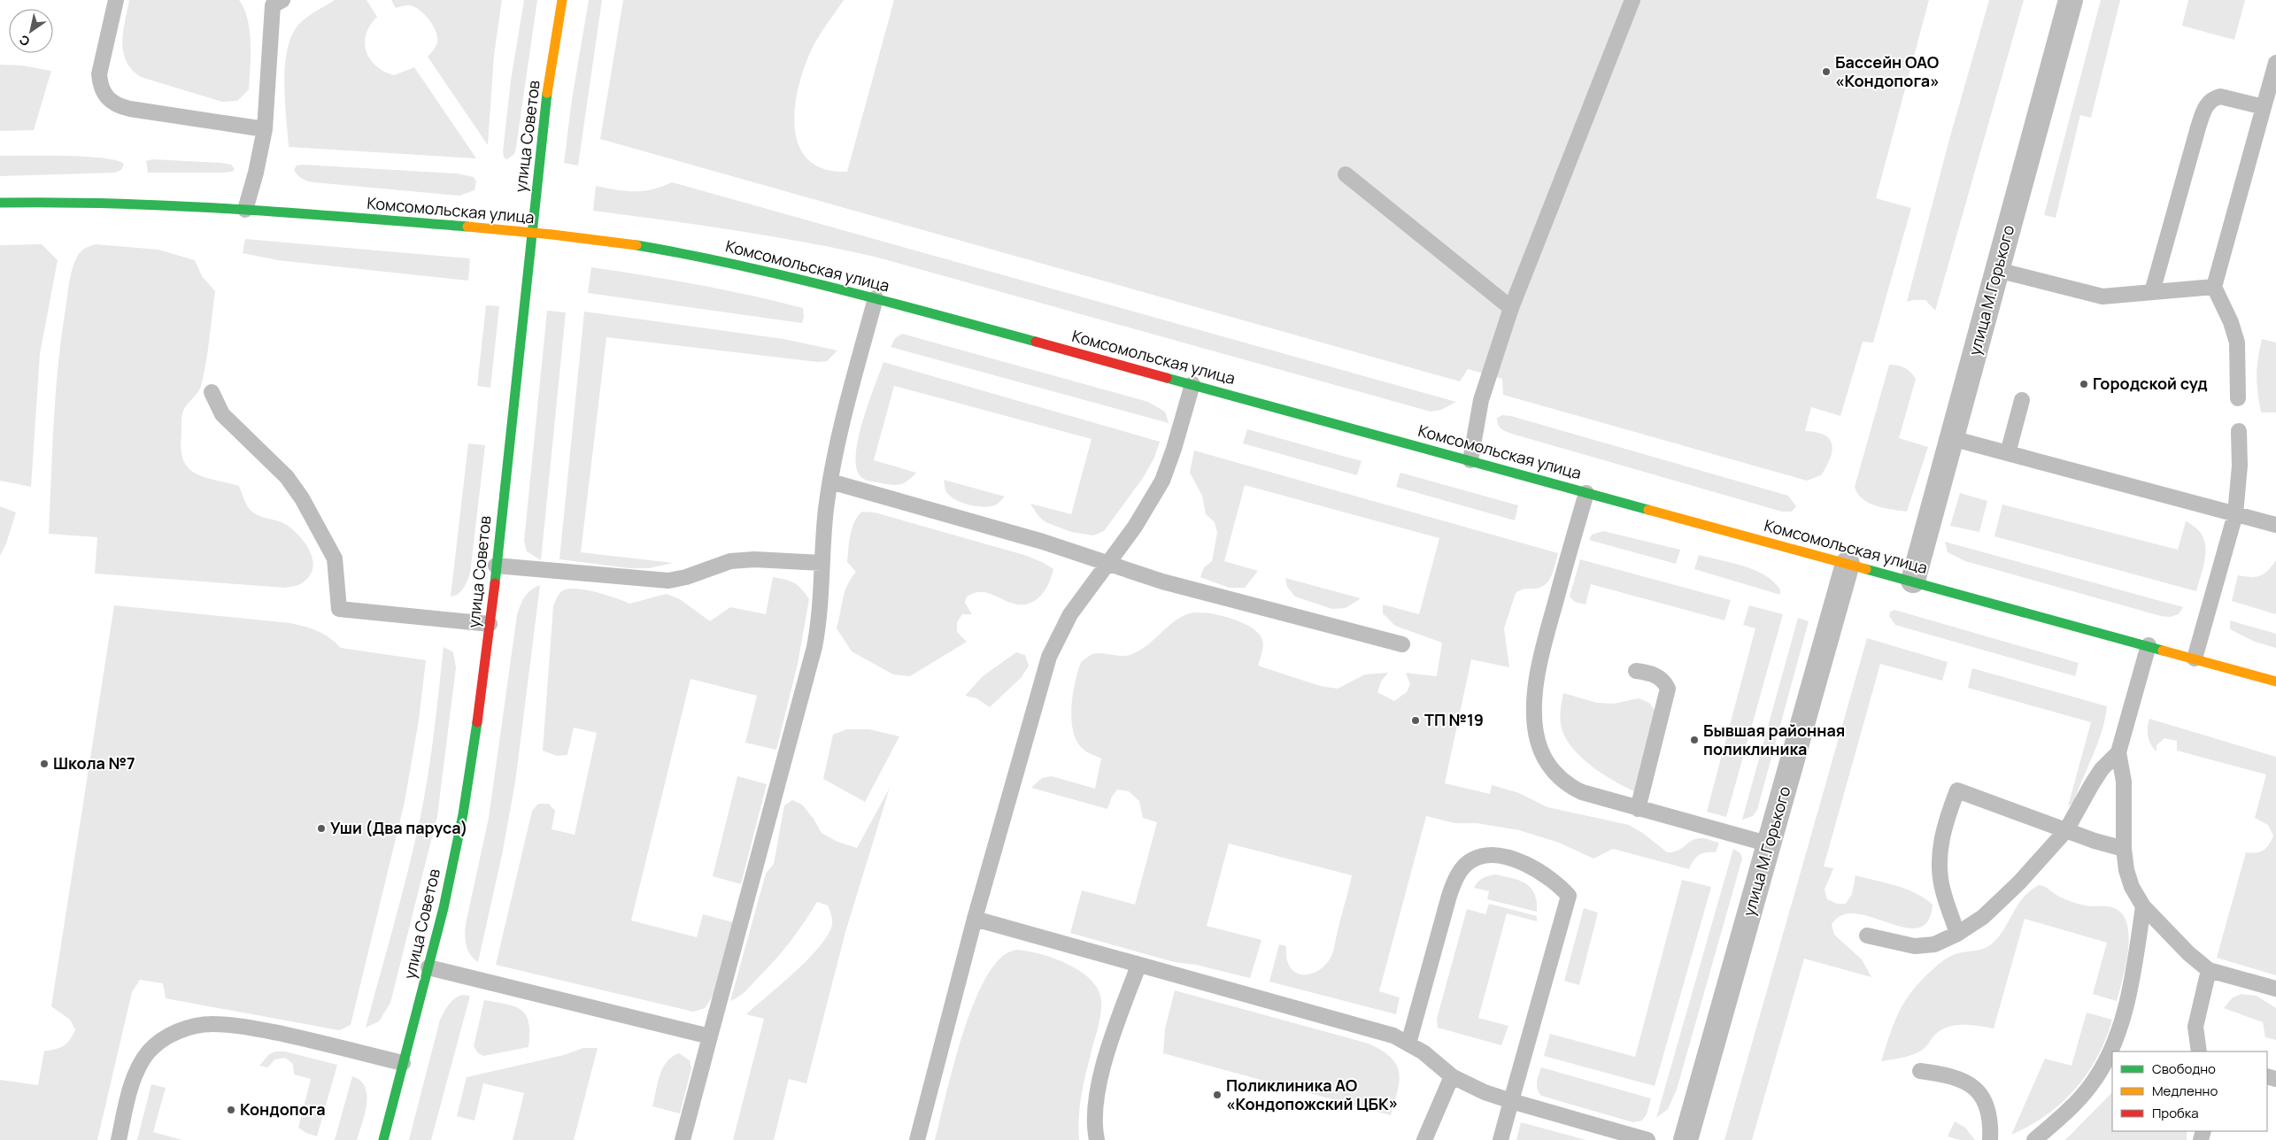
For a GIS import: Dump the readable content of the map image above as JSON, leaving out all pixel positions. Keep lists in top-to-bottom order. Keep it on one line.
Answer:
{"streets":{"street":["улица Советов","Комсомольская улица","улица М.Горького"]},"crossings":[["улица Советов","Комсомольская улица"],["Комсомольская улица","улица М.Горького"]],"places":["Бассейн ОАО «Кондопога»","Городской суд","ТП №19","Бывшая районная поликлиника","Школа №7","Уши (Два паруса)","Поликлиника АО «Кондопожский ЦБК»","Кондопога"],"legend":["Свободно","Медленно","Пробка"],"north":"bottom left"}
